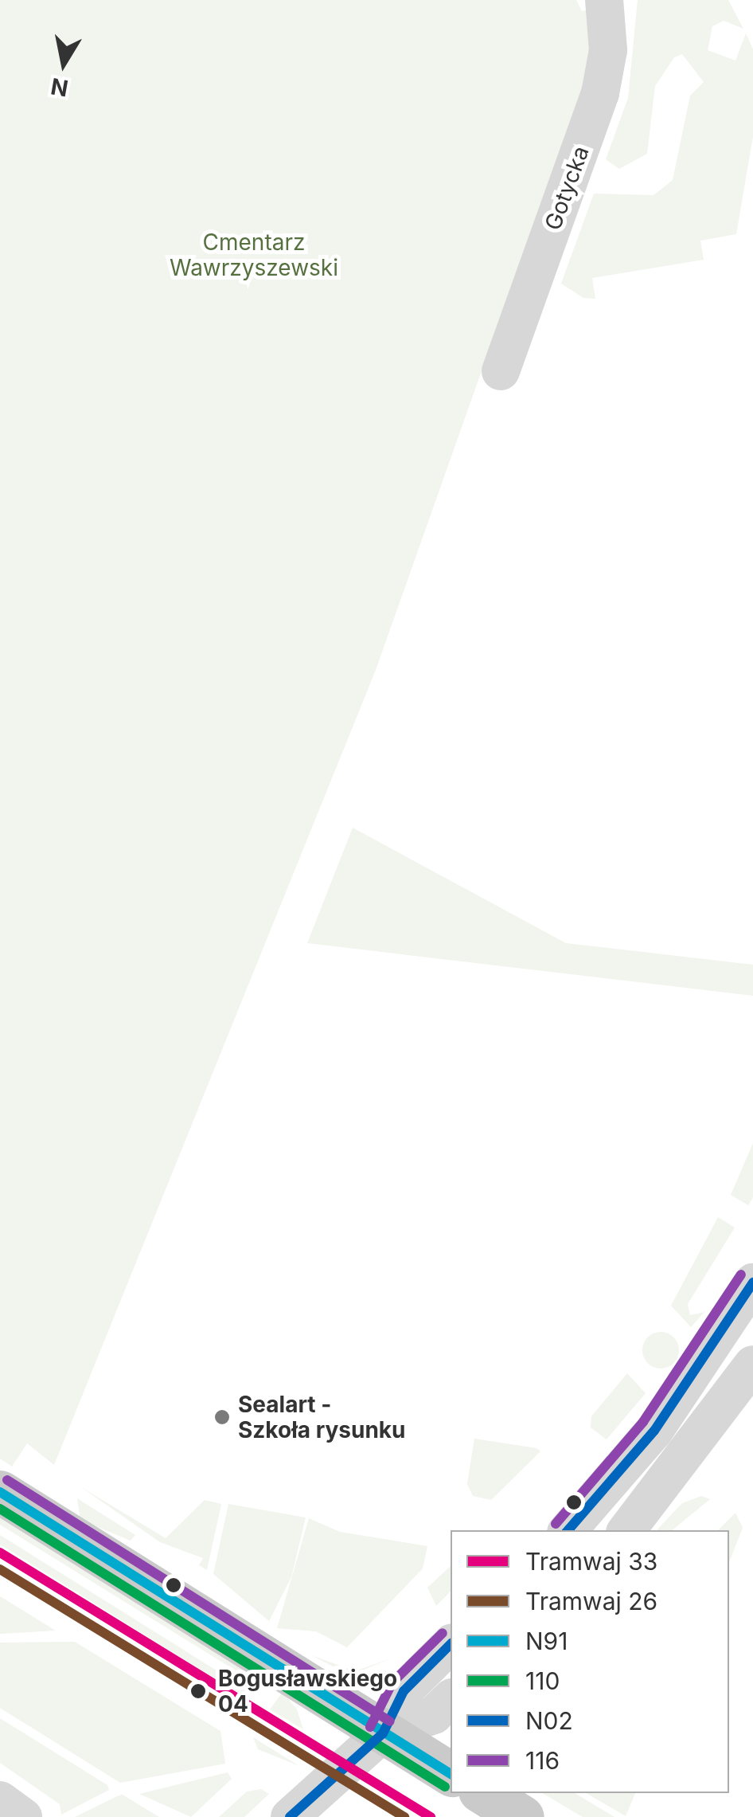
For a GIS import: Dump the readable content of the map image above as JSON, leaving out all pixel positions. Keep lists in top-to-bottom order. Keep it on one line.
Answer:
{"streets":{"street":["Gotycka"]},"parks":["Cmentarz Wawrzyszewski"],"places":["Sealart - Szkoła rysunku","Bogusławskiego 04"],"lines":["transit line 116","transit line N02","transit line N91","transit line 110","tram line 33","tram line 26"],"legend":["Tramwaj 33","Tramwaj 26","N91","110","N02","116"],"north":"bottom"}
